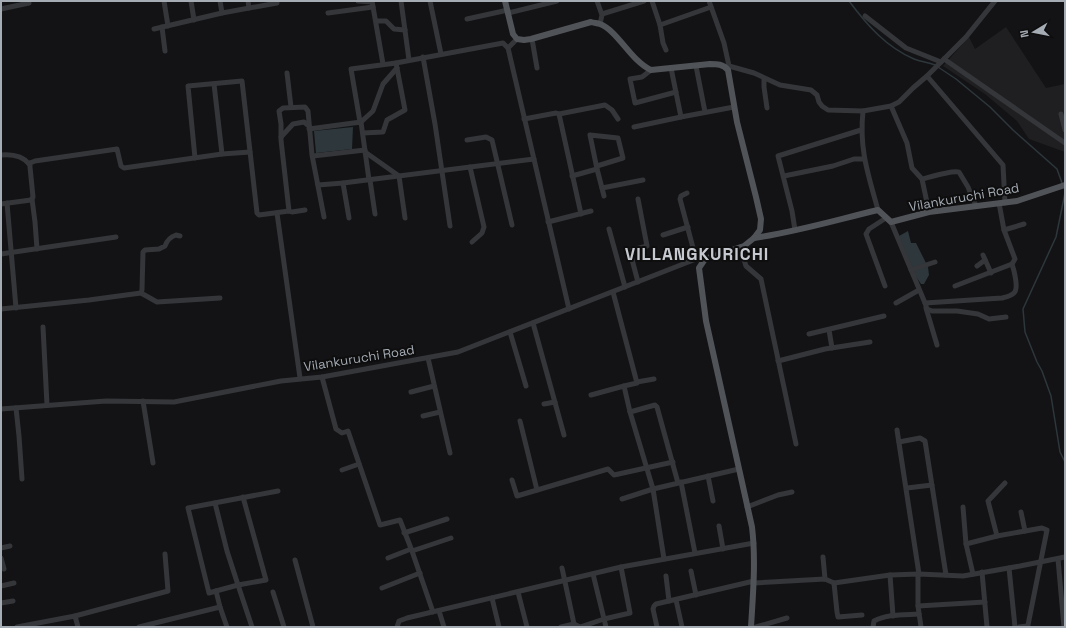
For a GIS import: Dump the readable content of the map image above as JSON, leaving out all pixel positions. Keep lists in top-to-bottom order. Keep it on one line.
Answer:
{"streets":{"main road":["Vilankuruchi Road"]},"districts":["VILLANGKURICHI"],"north":"left"}
